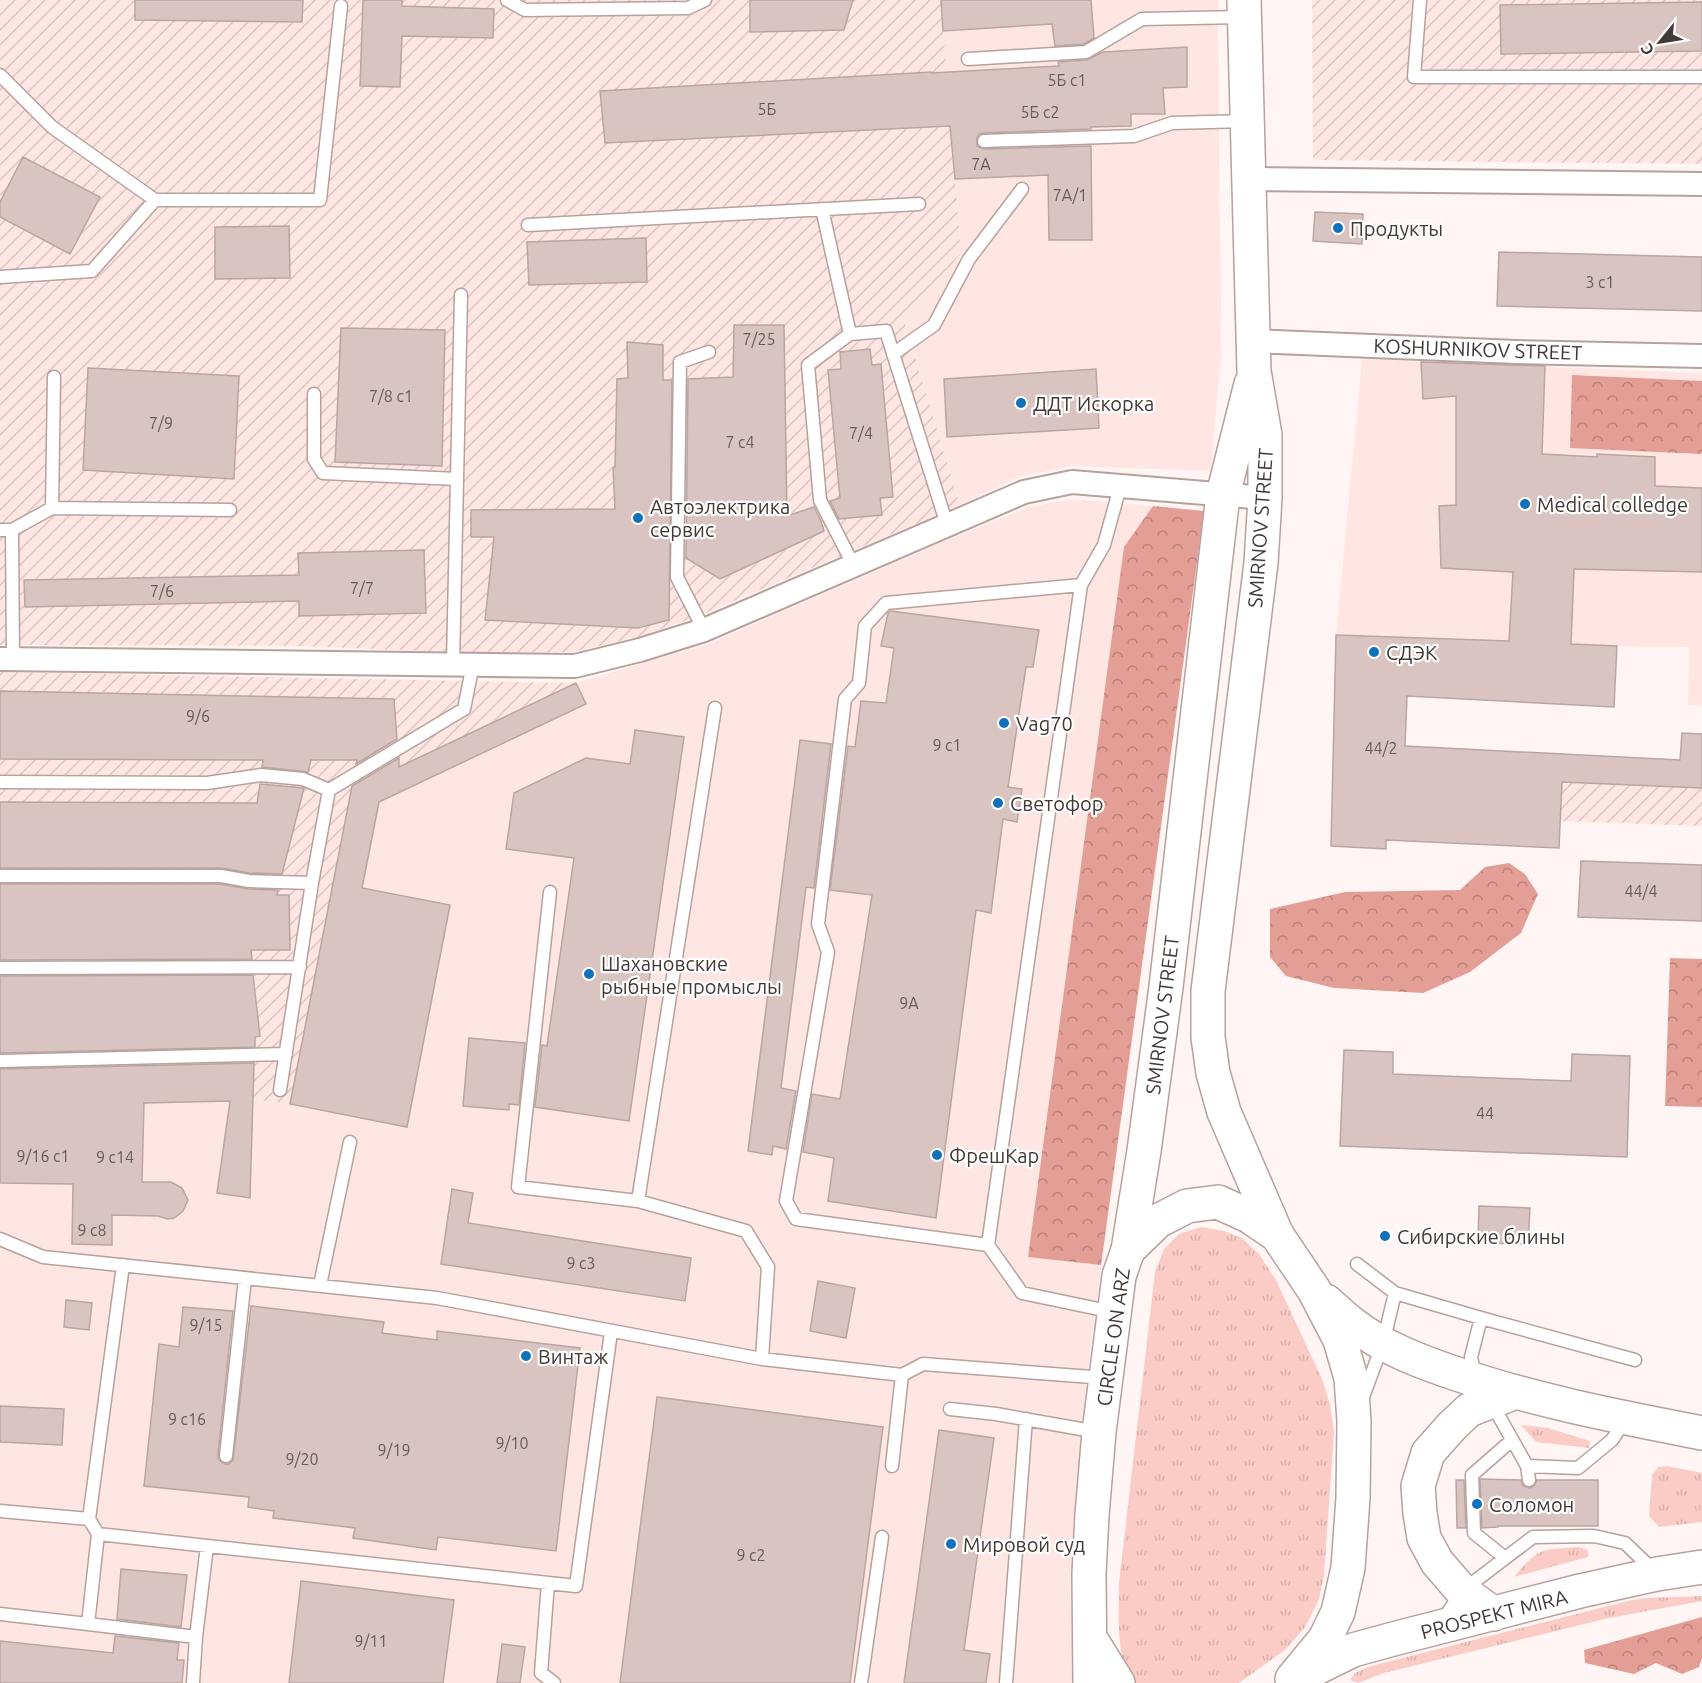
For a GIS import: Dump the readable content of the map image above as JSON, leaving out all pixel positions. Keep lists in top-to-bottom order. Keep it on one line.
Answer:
{"streets":{"main road":["SMIRNOV STREET","CIRCLE ON ARZ","PROSPEKT MIRA"],"street":["KOSHURNIKOV STREET"]},"crossings":[["KOSHURNIKOV STREET","SMIRNOV STREET"],["SMIRNOV STREET","CIRCLE ON ARZ"],["CIRCLE ON ARZ","PROSPEKT MIRA"]],"places":["Продукты","ДДТ Искорка","Medical colledge","Автоэлектрика сервис","СДЭК","Vag70","Светофор","Шахановские рыбные промыслы","ФрешКар","Сибирские блины","Винтаж","Соломон","Мировой суд"],"house_numbers":["5Б с1","5Б","5Б с2","7А","7А/1","3 с1","7/25","7/8 с1","7/9","7/4","7 с4","7/7","7/6","9/6","9 с1","44/2","44/4","9А","44","9/16 с1","9 с14","9 с8","9 с3","9/15","9 с16","9/10","9/19","9/20","9 с2","9/11"],"north":"bottom left"}
